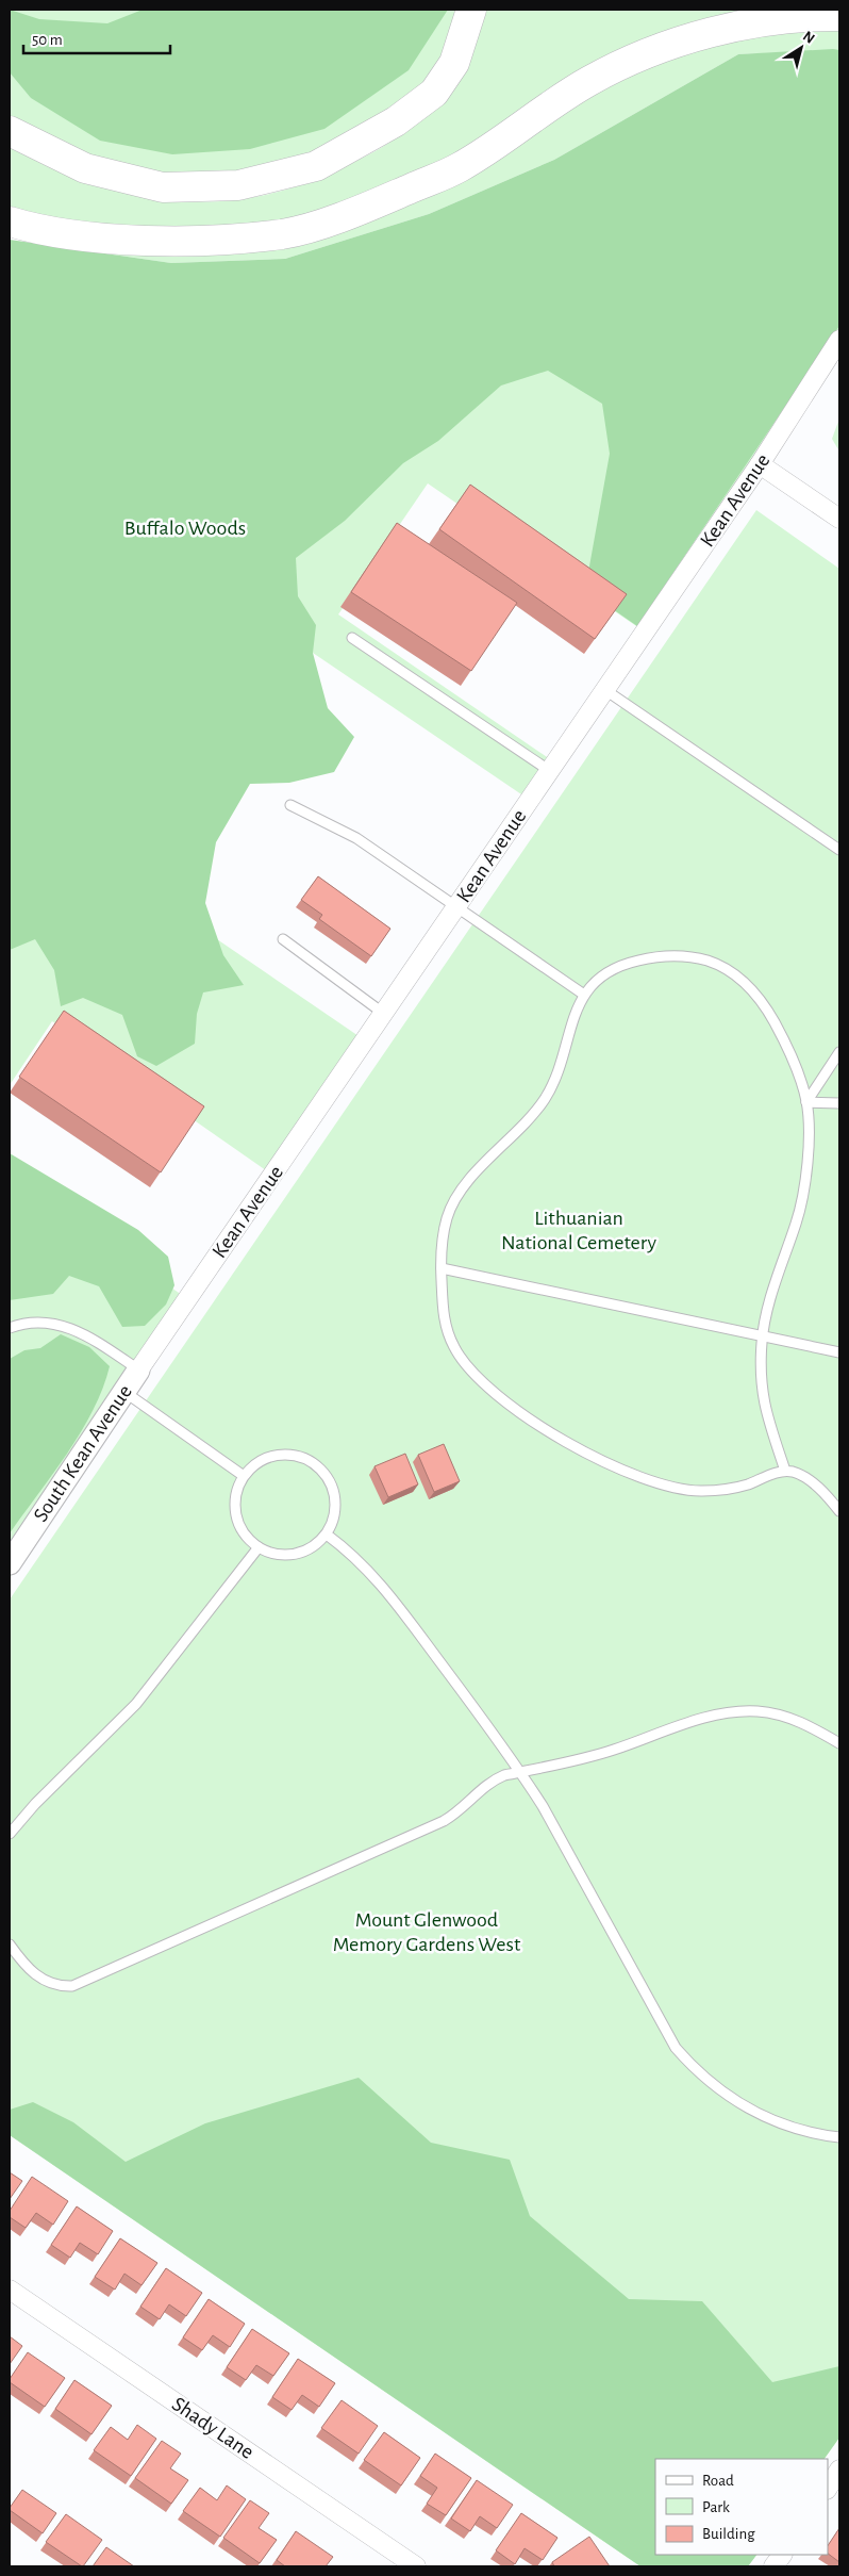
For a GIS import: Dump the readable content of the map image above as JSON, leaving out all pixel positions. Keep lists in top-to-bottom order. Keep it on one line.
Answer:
{"streets":{"street":["Kean Avenue","South Kean Avenue","Shady Lane"]},"crossings":[["Kean Avenue","South Kean Avenue"]],"parks":["Buffalo Woods","Lithuanian National Cemetery","Mount Glenwood Memory Gardens West"],"legend":["Road","Park","Building"],"scale_bar":"50 m","north":"top right"}
